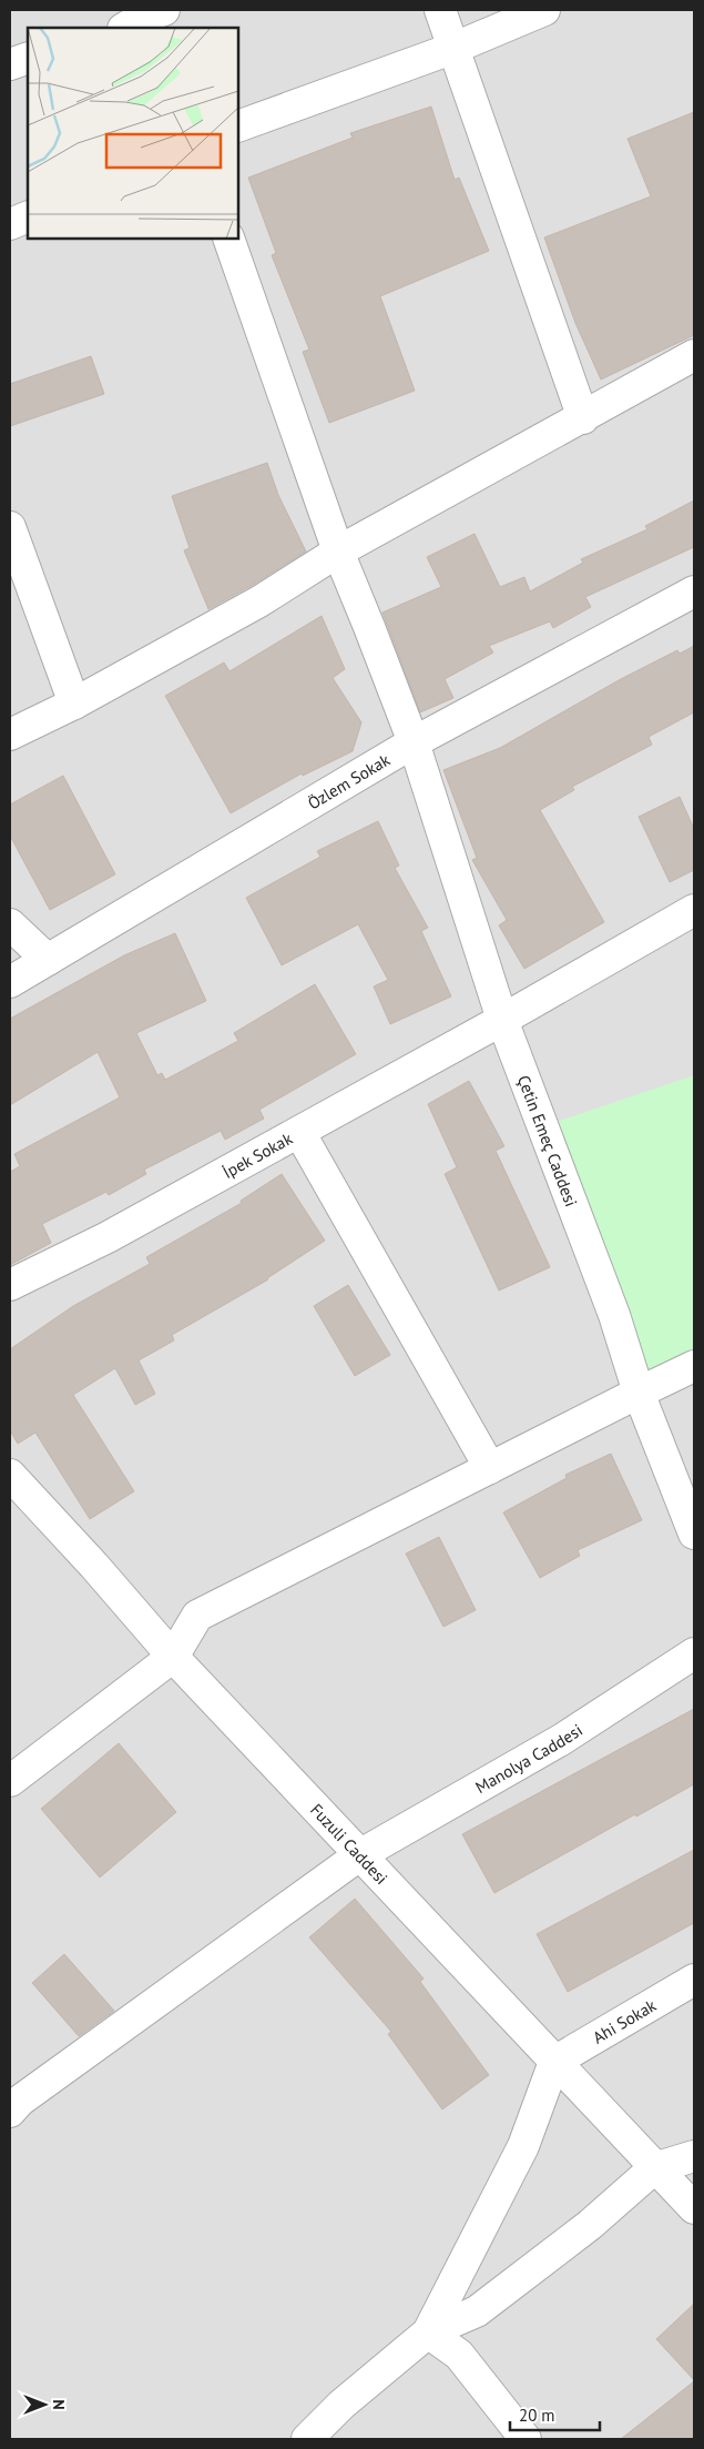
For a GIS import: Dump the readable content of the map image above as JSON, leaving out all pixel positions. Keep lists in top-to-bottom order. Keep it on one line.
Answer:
{"streets":{"street":["Özlem Sokak","Çetin Emeç Caddesi","İpek Sokak","Manolya Caddesi","Fuzuli Caddesi","Ahi Sokak"]},"crossings":[["Özlem Sokak","Çetin Emeç Caddesi"],["Çetin Emeç Caddesi","İpek Sokak"],["Manolya Caddesi","Fuzuli Caddesi"],["Fuzuli Caddesi","Ahi Sokak"]],"scale_bar":"20 m","north":"right"}
